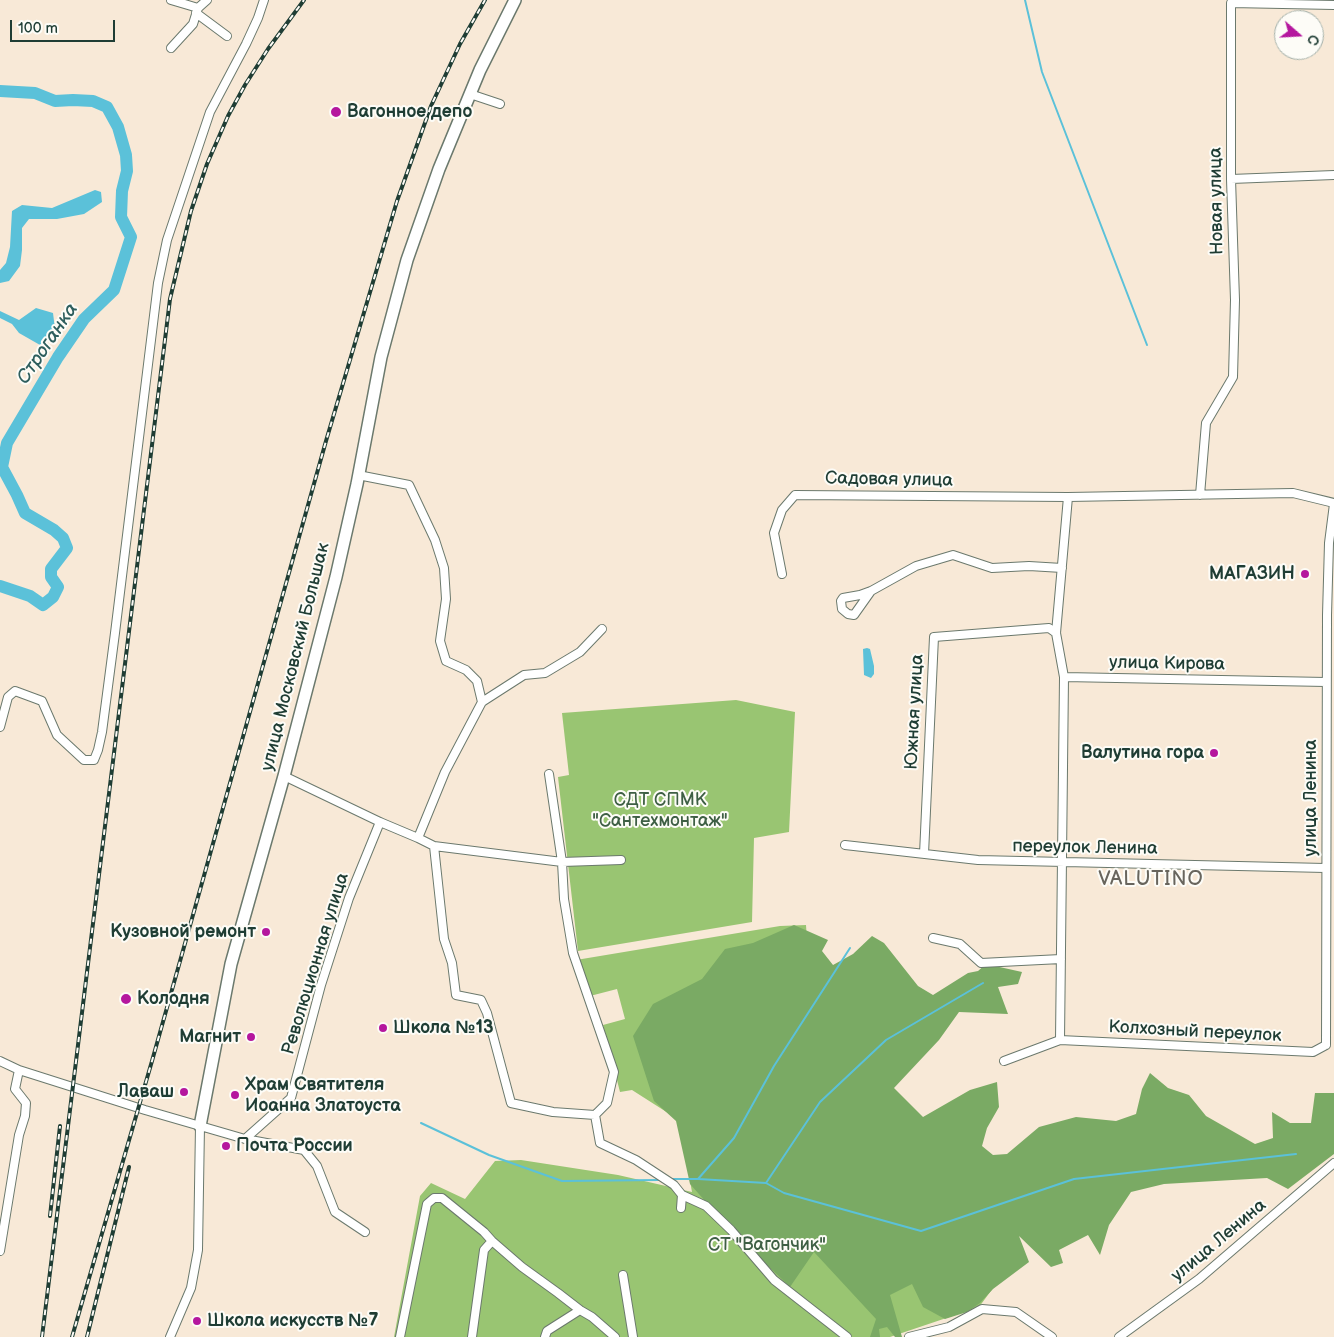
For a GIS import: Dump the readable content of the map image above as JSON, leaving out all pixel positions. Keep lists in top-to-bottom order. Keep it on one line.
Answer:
{"streets":{"street":["Новая улица","Садовая улица","улица Московский Большак","улица Кирова","Южная улица","улица Ленина","переулок Ленина","Революционная улица","Колхозный переулок"]},"crossings":[["Новая улица","Садовая улица"],["Садовая улица","улица Ленина"],["улица Кирова","улица Ленина"],["Южная улица","переулок Ленина"],["улица Ленина","переулок Ленина"],["улица Ленина","Колхозный переулок"]],"districts":["VALUTINO"],"water":["Строганка"],"parks":["СДТ СПМК \"Сантехмонтаж\"","СТ \"Вагончик\""],"places":["Вагонное депо","МАГАЗИН","Валутина гора","Кузовной ремонт","Колодня","Школа №13","Магнит","Лаваш","Храм Святителя Иоанна Златоуста","Почта России","Школа искусств №7"],"scale_bar":"100 m","north":"right"}
